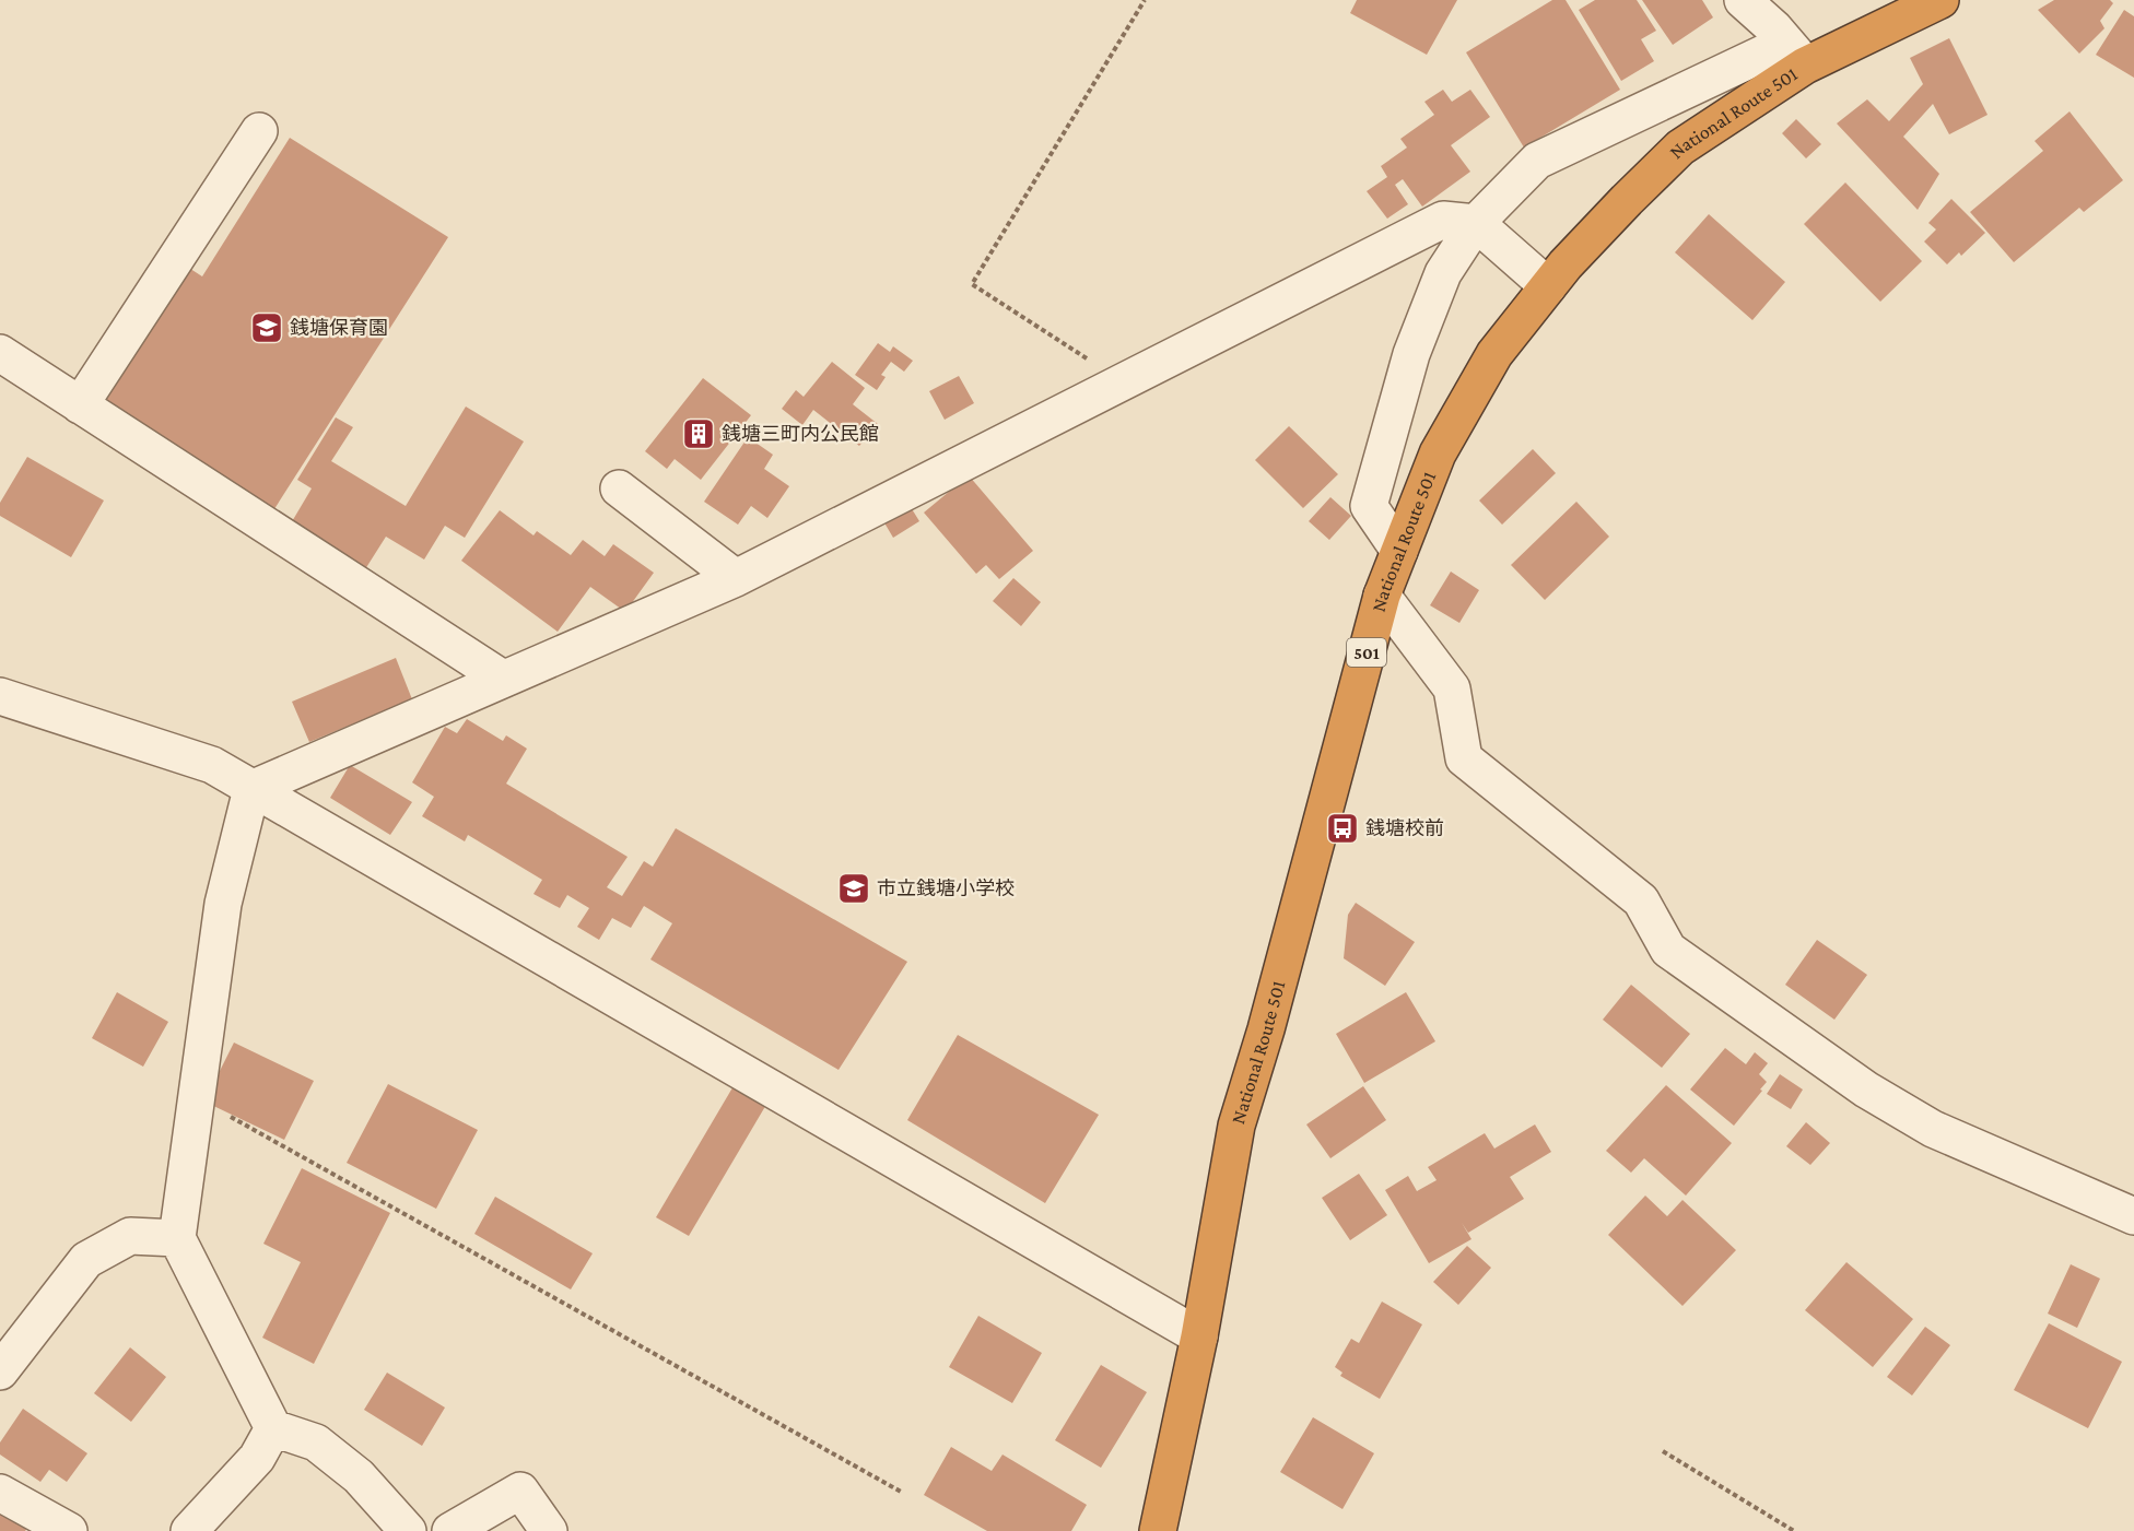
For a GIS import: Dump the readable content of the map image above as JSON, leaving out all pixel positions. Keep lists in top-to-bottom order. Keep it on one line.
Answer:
{"streets":{"highway":["National Route 501","501"]},"places":{"school or university":["銭塘保育園","市立銭塘小学校"],"building":["銭塘三町内公民館"],"bus stop":["銭塘校前"]}}
